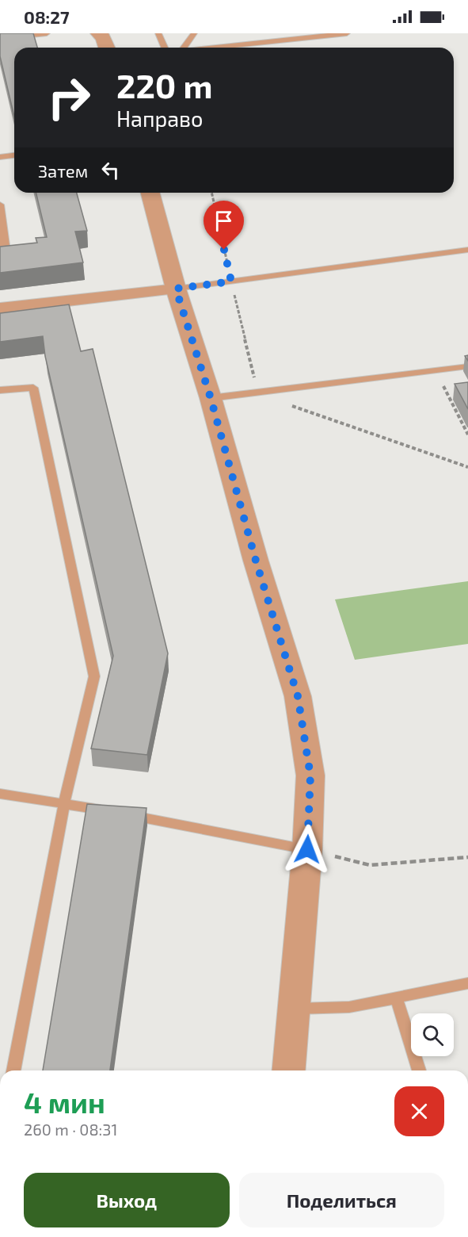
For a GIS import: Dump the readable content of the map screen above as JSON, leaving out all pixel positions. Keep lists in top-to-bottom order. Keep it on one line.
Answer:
{"page":{"status":"08:27","turn":["220 m","Направо"],"then":"Затем","heading":["4 мин","260 m · 08:31"],"buttons":["Выход","Поделиться"]}}
